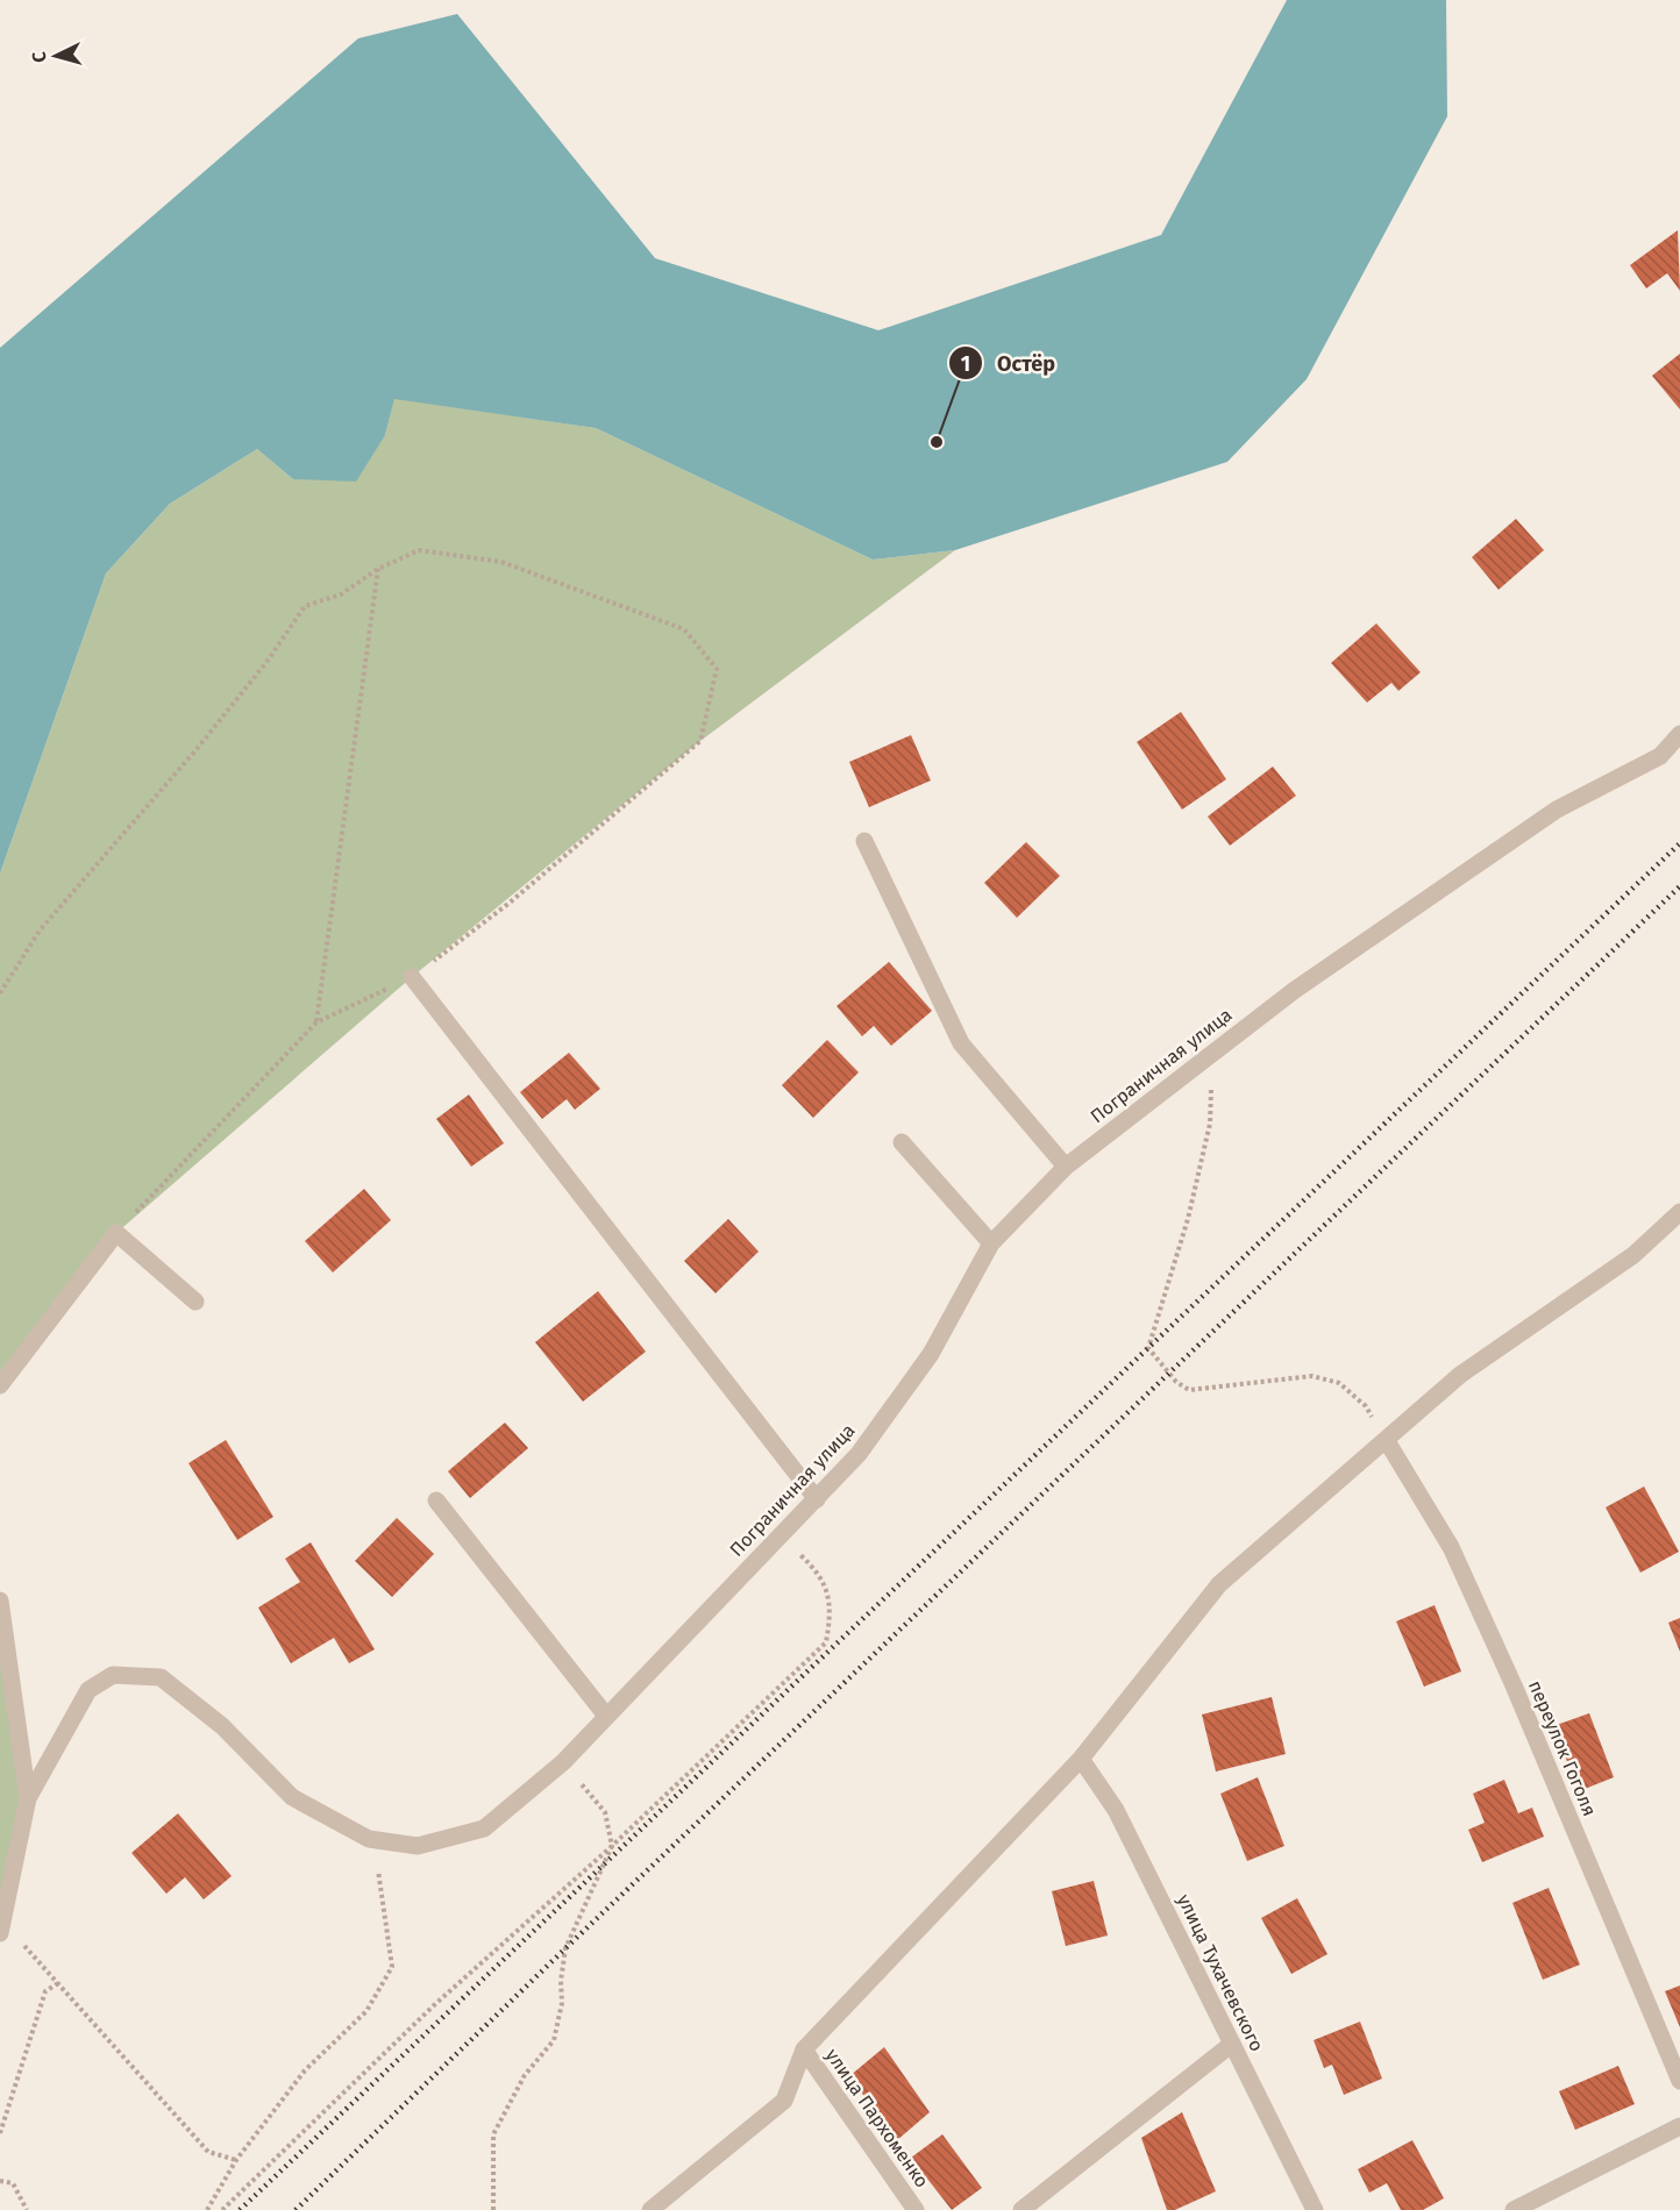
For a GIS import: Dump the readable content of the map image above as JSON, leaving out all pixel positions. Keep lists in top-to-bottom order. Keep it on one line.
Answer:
{"streets":{"street":["Пограничная улица","переулок Гоголя","улица Тухачевского","улица Пархоменко"]},"places":["Остёр"],"north":"left"}
